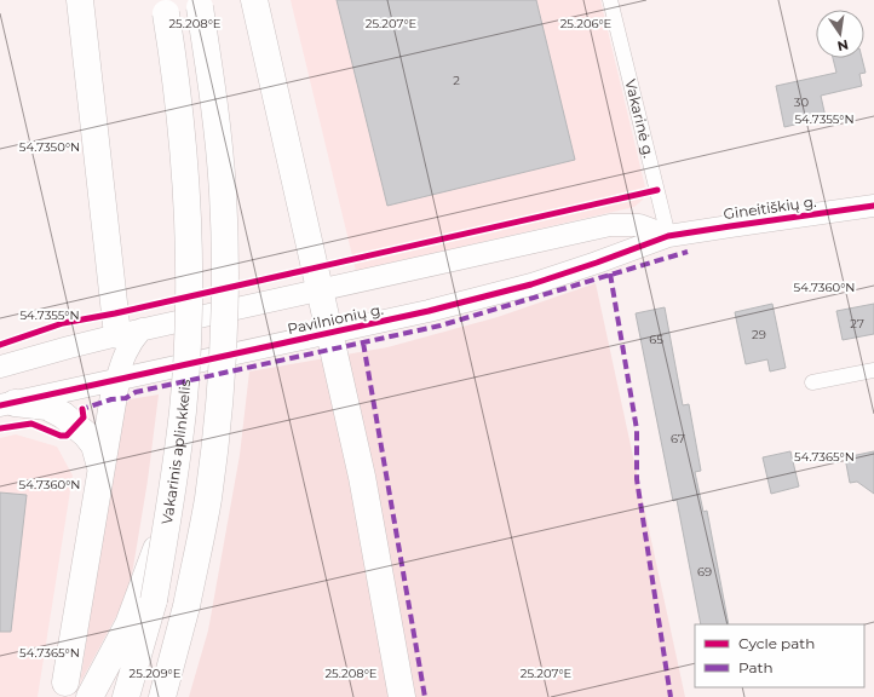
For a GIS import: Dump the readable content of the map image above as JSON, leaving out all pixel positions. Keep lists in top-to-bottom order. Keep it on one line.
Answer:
{"streets":{"highway":["Vakarinis aplinkkelis"],"street":["Vakarinė g.","Gineitiškių g.","Pavilnionių g."]},"crossings":[["Vakarinė g.","Gineitiškių g."],["Vakarinė g.","Pavilnionių g."],["Gineitiškių g.","Pavilnionių g."]],"house_numbers":["2","30","27","29","65","67","69"],"legend":["Cycle path","Path"],"north":"bottom","coordinates":["25.208°E","25.207°E","25.206°E","54.7355°N","54.7350°N","54.7360°N","54.7365°N","25.209°E"]}
